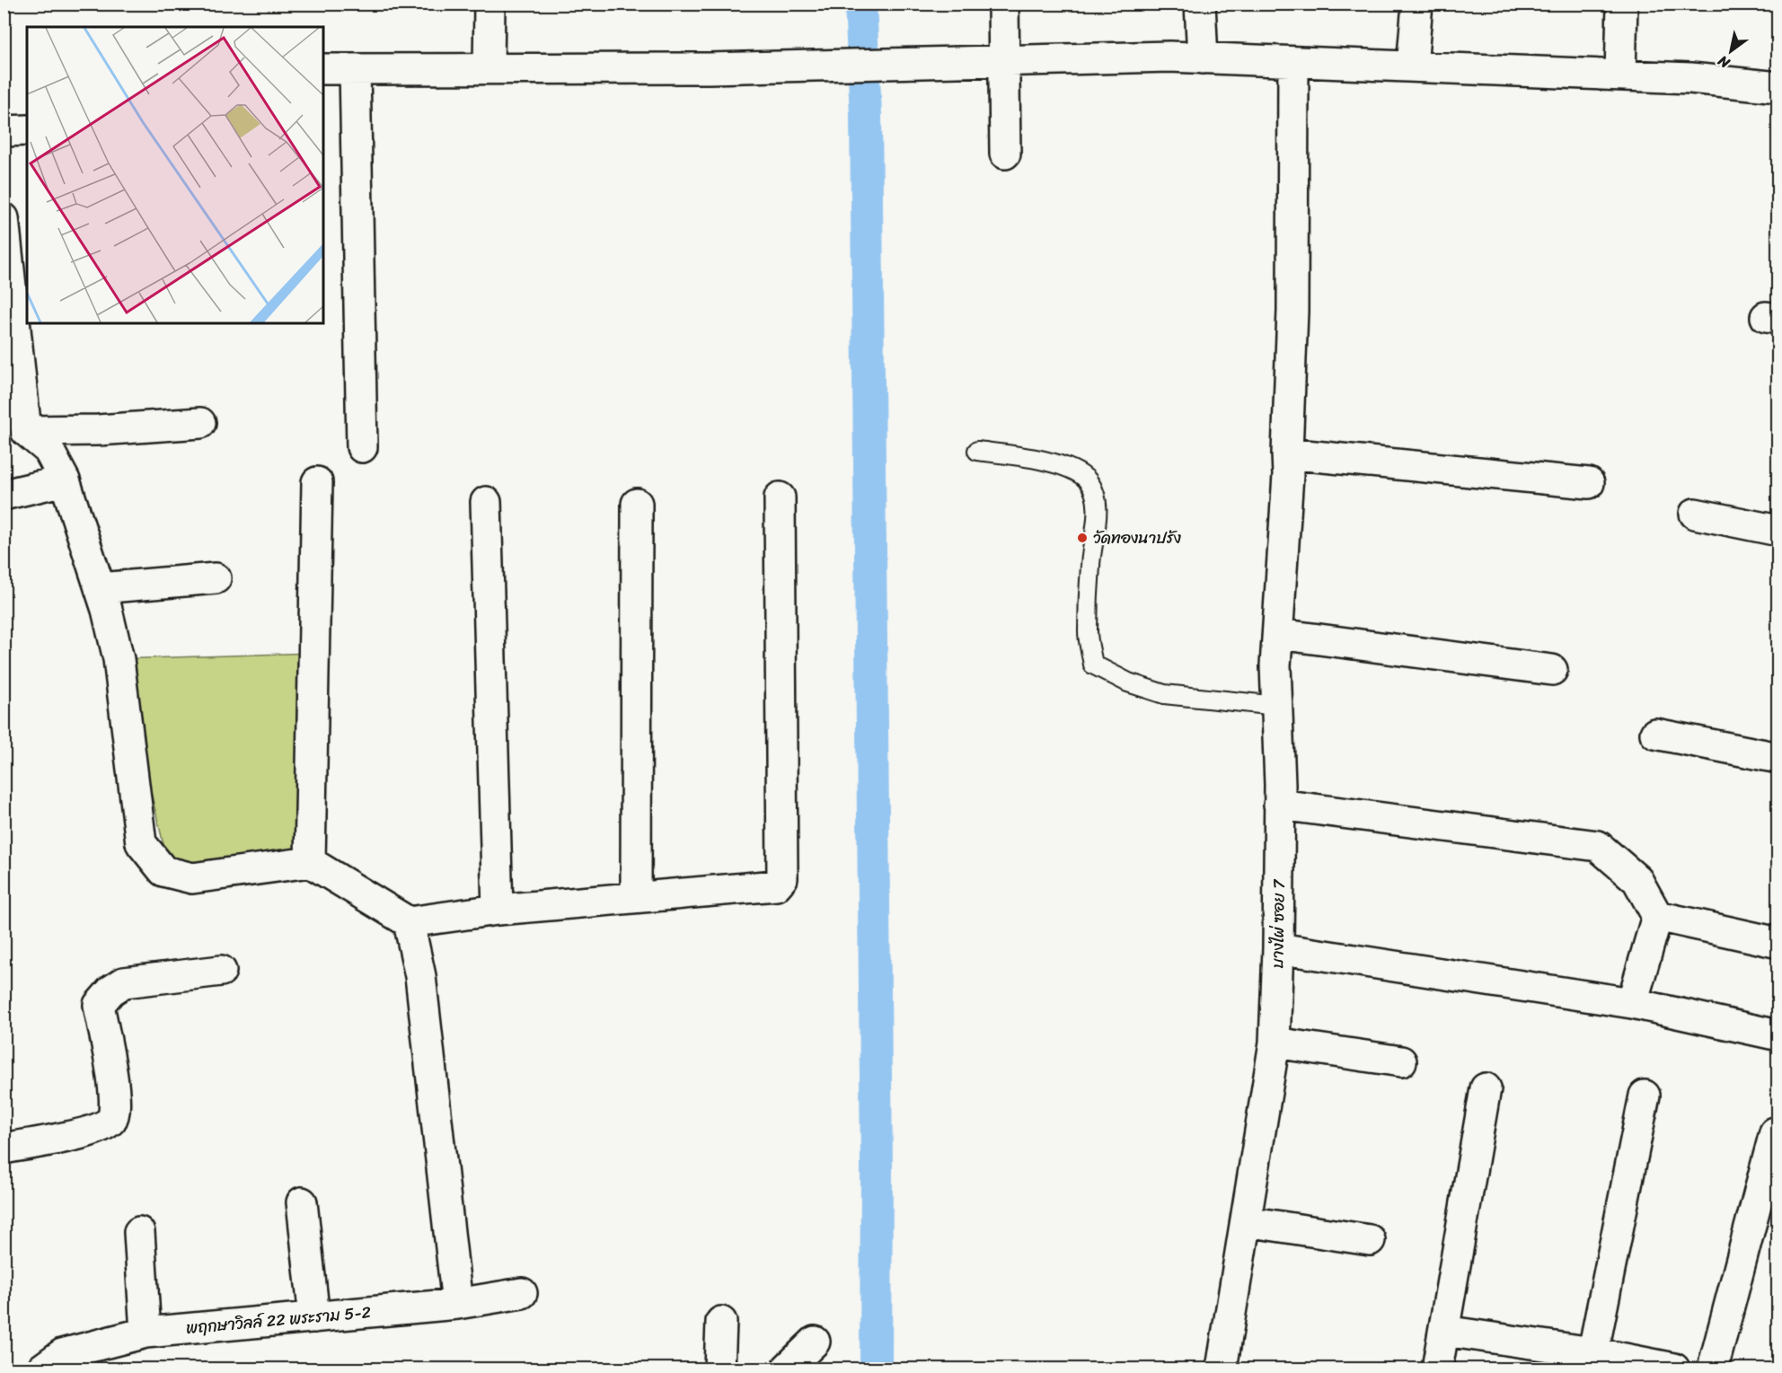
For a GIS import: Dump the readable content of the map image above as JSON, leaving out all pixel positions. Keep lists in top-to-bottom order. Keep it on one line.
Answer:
{"streets":{"street":["บางไผ่ ซอย 7","พฤกษาวิลล์ 22 พระราม 5-2"]},"places":["วัดทองนาปรัง"],"north":"bottom left"}
